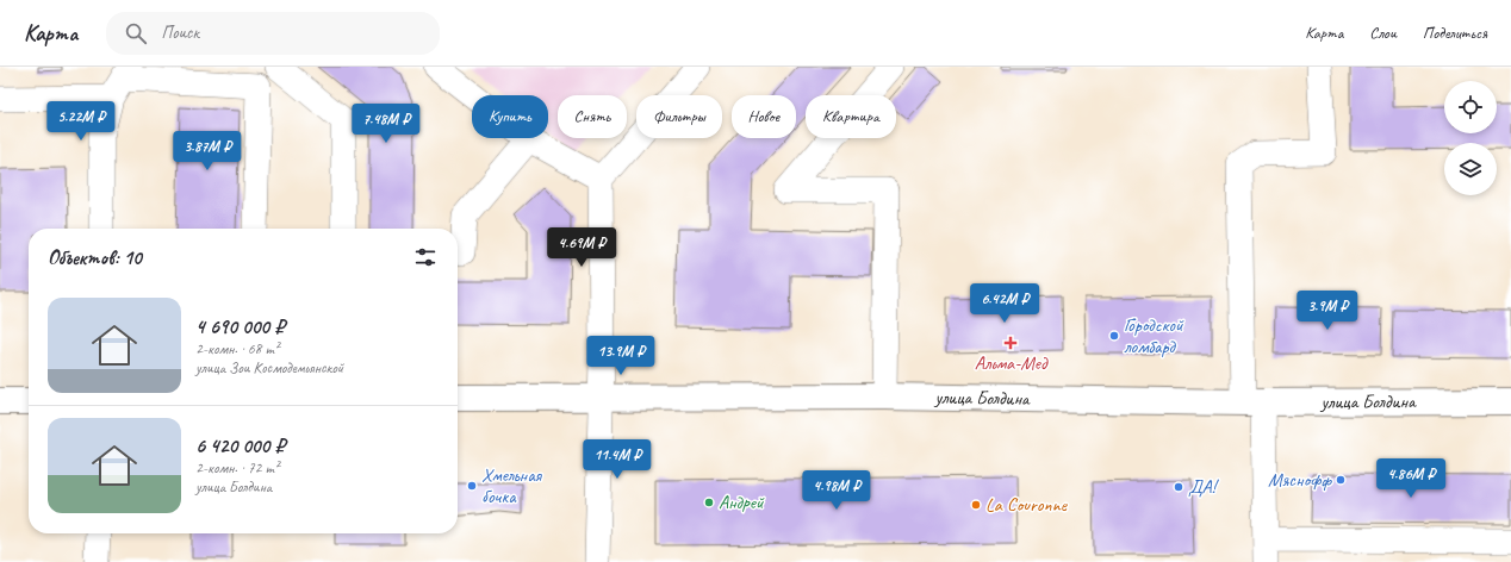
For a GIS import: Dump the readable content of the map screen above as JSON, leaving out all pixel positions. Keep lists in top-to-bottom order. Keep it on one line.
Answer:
{"streets":{"main road":["улица Болдина"]},"places":{"other":["Городской ломбард","Мяснофф","Хмельная бочка","ДА!","Андрей","La Couronne"],"health":["Альма-Мед"]},"page":{"header":"Карта","search":"Поиск","nav":["Карта","Слои","Поделиться"],"chip":["Купить","Снять","Фильтры","Новое","Квартира"],"price":["5.22M ₽","7.48M ₽","3.87M ₽","4.69M ₽","6.42M ₽","3.9M ₽","13.9M ₽","11.4M ₽","4.86M ₽","4.98M ₽"],"heading":"Объектов: 10","list":[{"name":"4 690 000 ₽","note":"2-комн. · 68 m² · улица Зои Космодемьянской"},{"name":"6 420 000 ₽","note":"2-комн. · 72 m² · улица Болдина"}]}}
